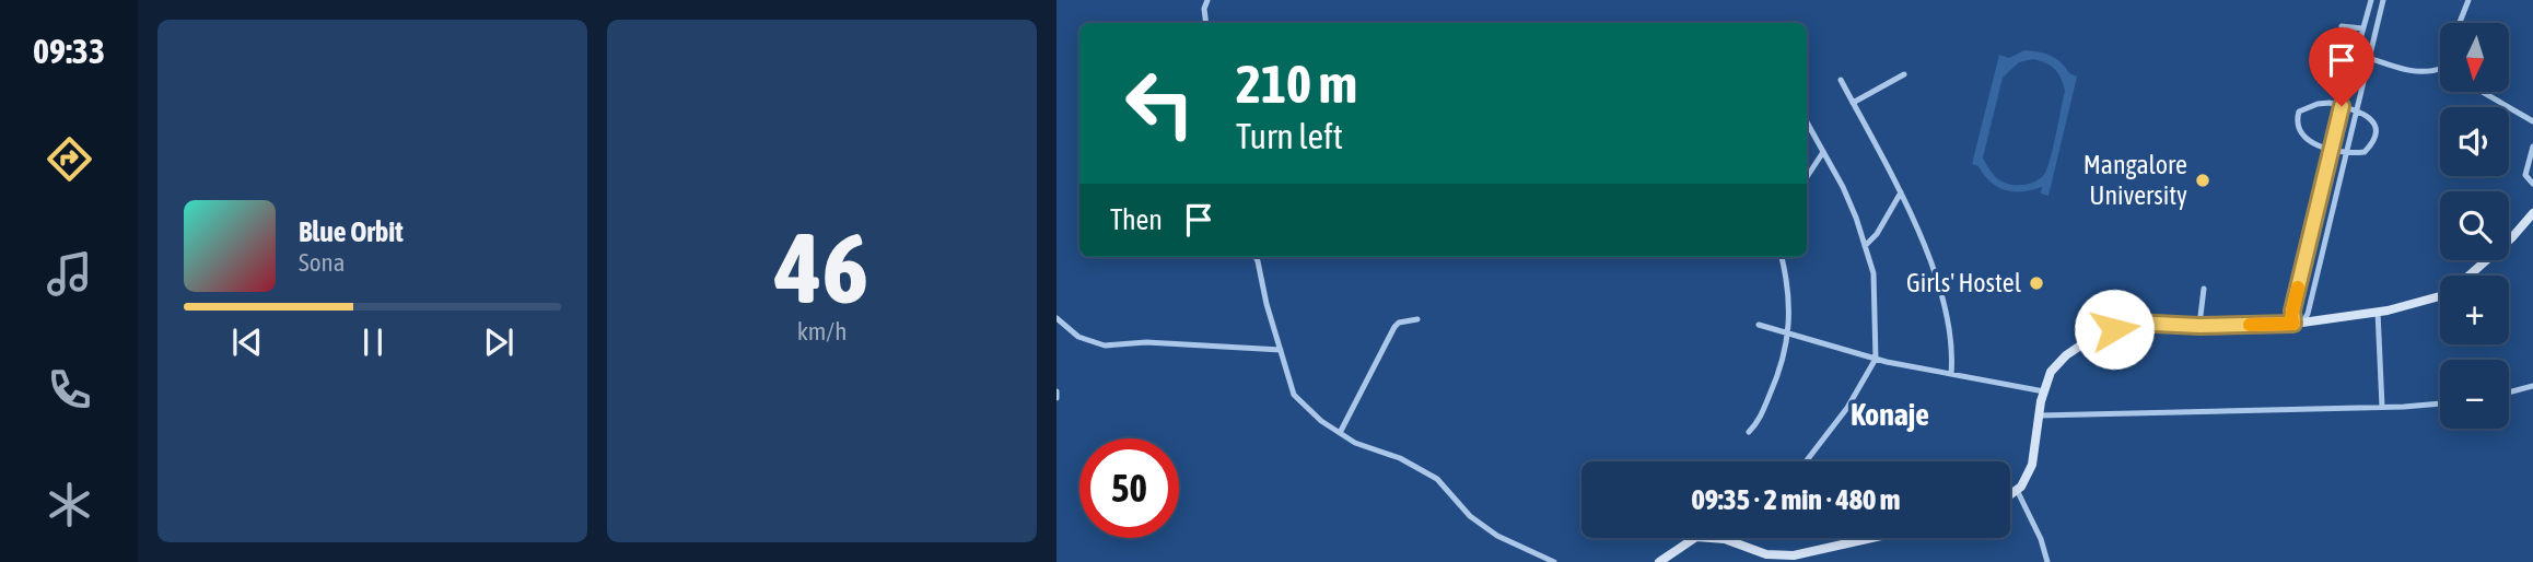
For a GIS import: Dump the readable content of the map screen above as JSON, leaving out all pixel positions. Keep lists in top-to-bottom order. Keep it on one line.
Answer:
{"districts":["Konaje"],"places":["Mangalore University","Girls' Hostel"],"north":"bottom","page":{"tabs":"09:33","tile":["46","km/h"],"map_buttons":["+","−"],"turn":["210 m","Turn left"],"then":"Then","song":["Blue Orbit","Sona"],"limit":"50","trip":"09:35 · 2 min · 480 m"}}
